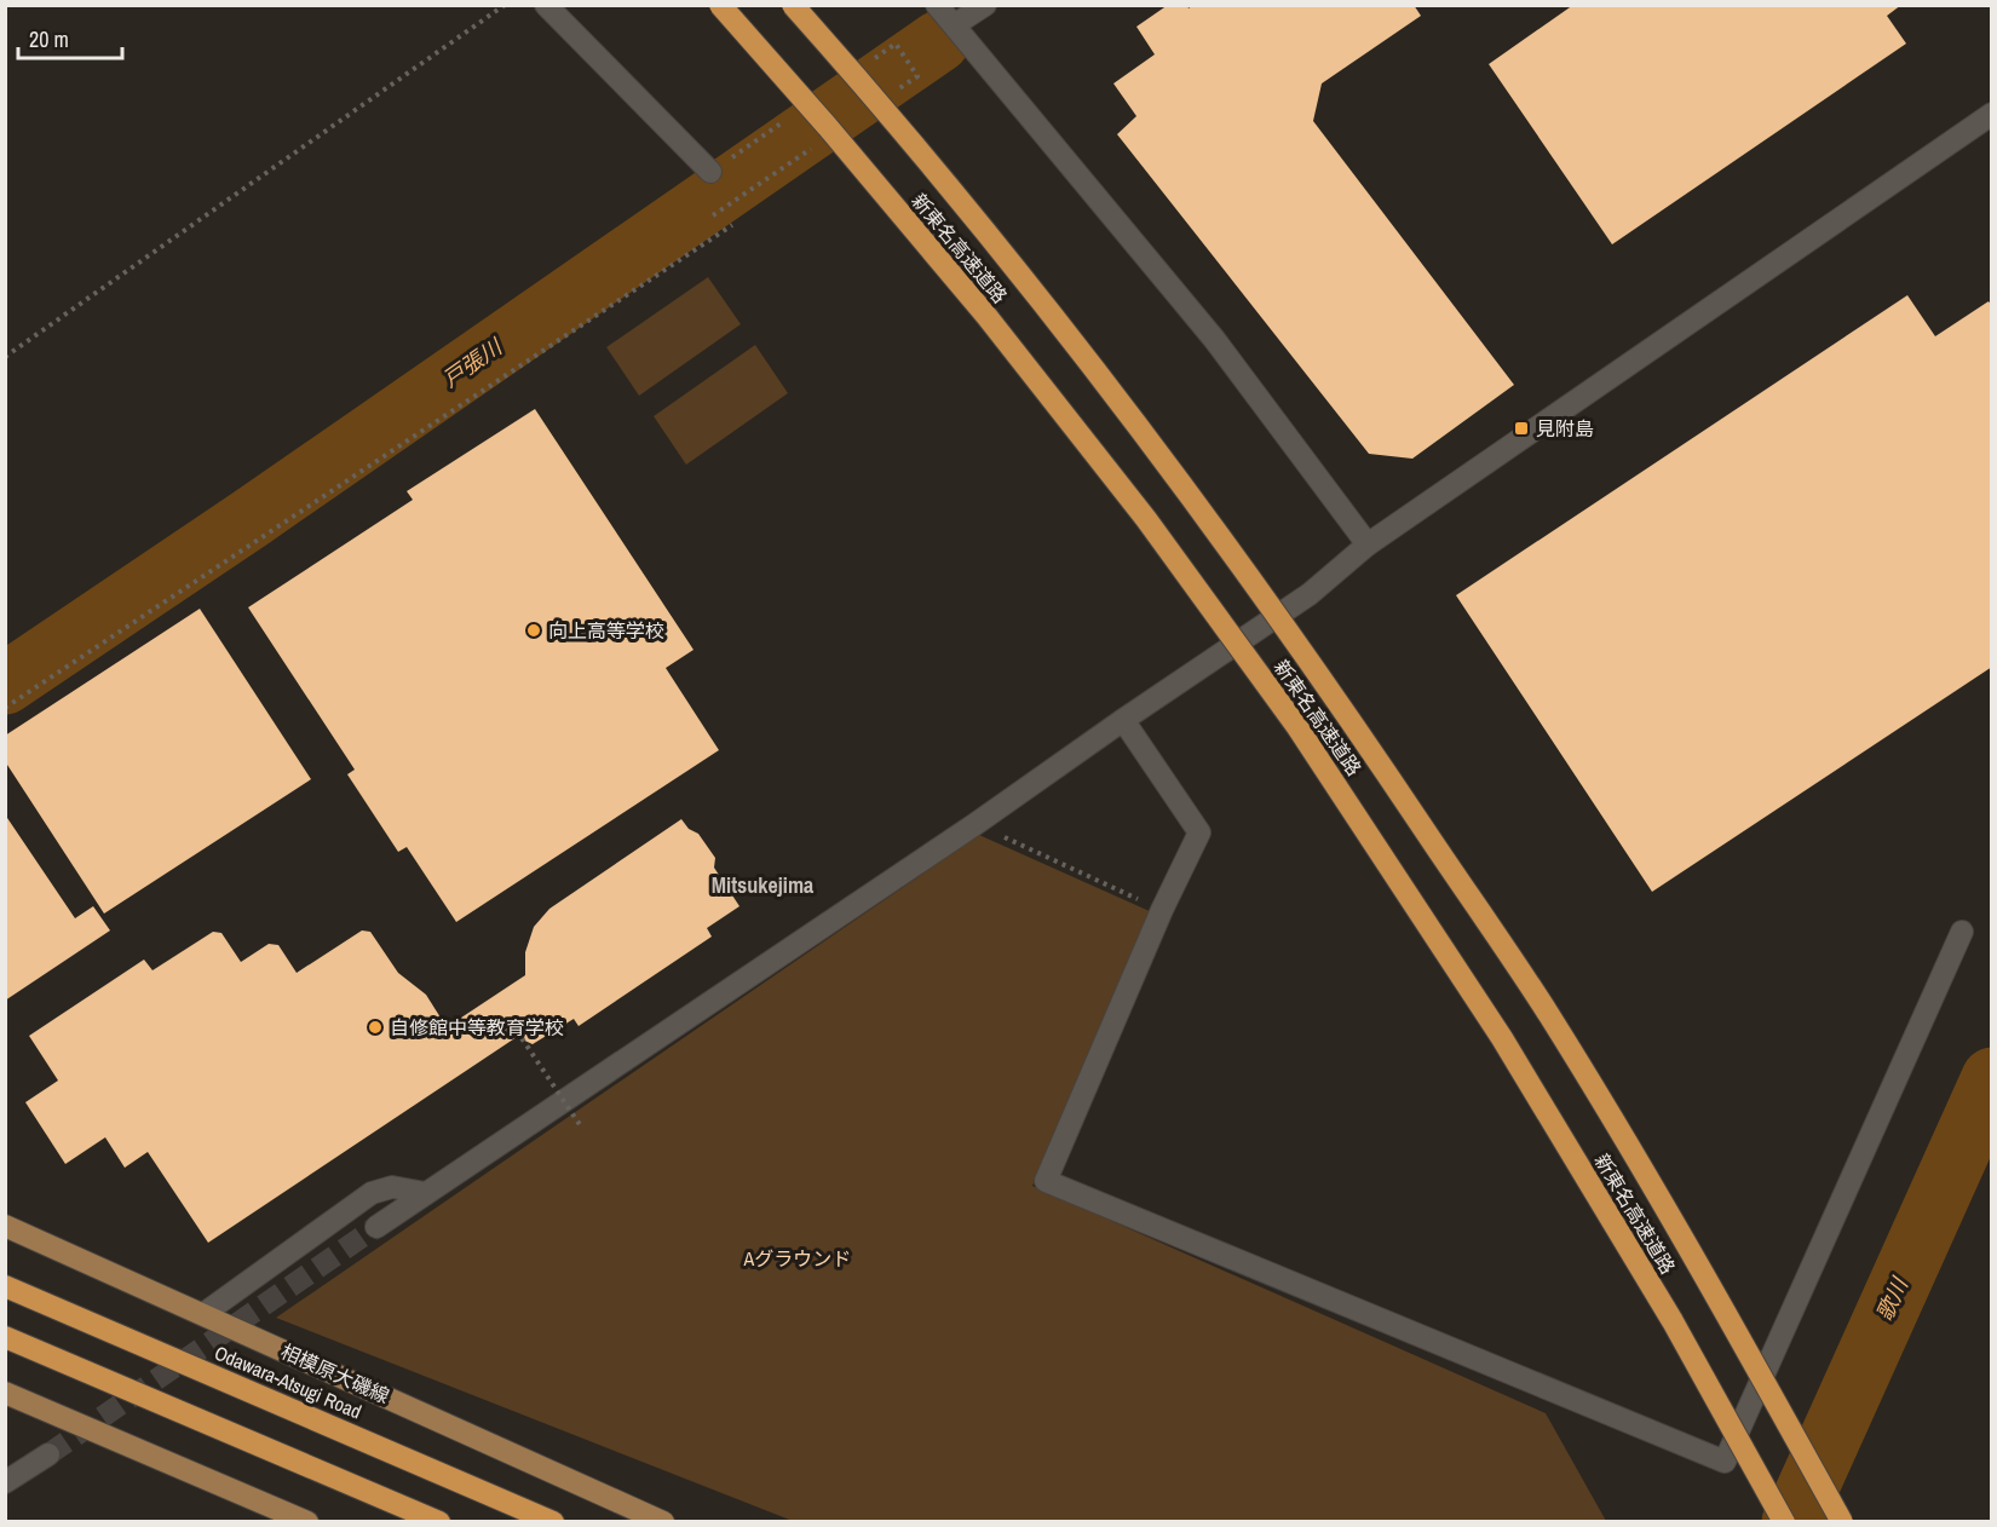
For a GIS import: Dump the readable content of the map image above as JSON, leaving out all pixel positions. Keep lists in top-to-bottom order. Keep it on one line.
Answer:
{"streets":{"highway":["新東名高速道路","Odawara-Atsugi Road"],"main road":["相模原大磯線"]},"districts":["Mitsukejima"],"water":["戸張川","歌川"],"parks":["Aグラウンド"],"places":{"transit":["見附島"],"other":["向上高等学校","自修館中等教育学校"]},"scale_bar":"20 m"}
